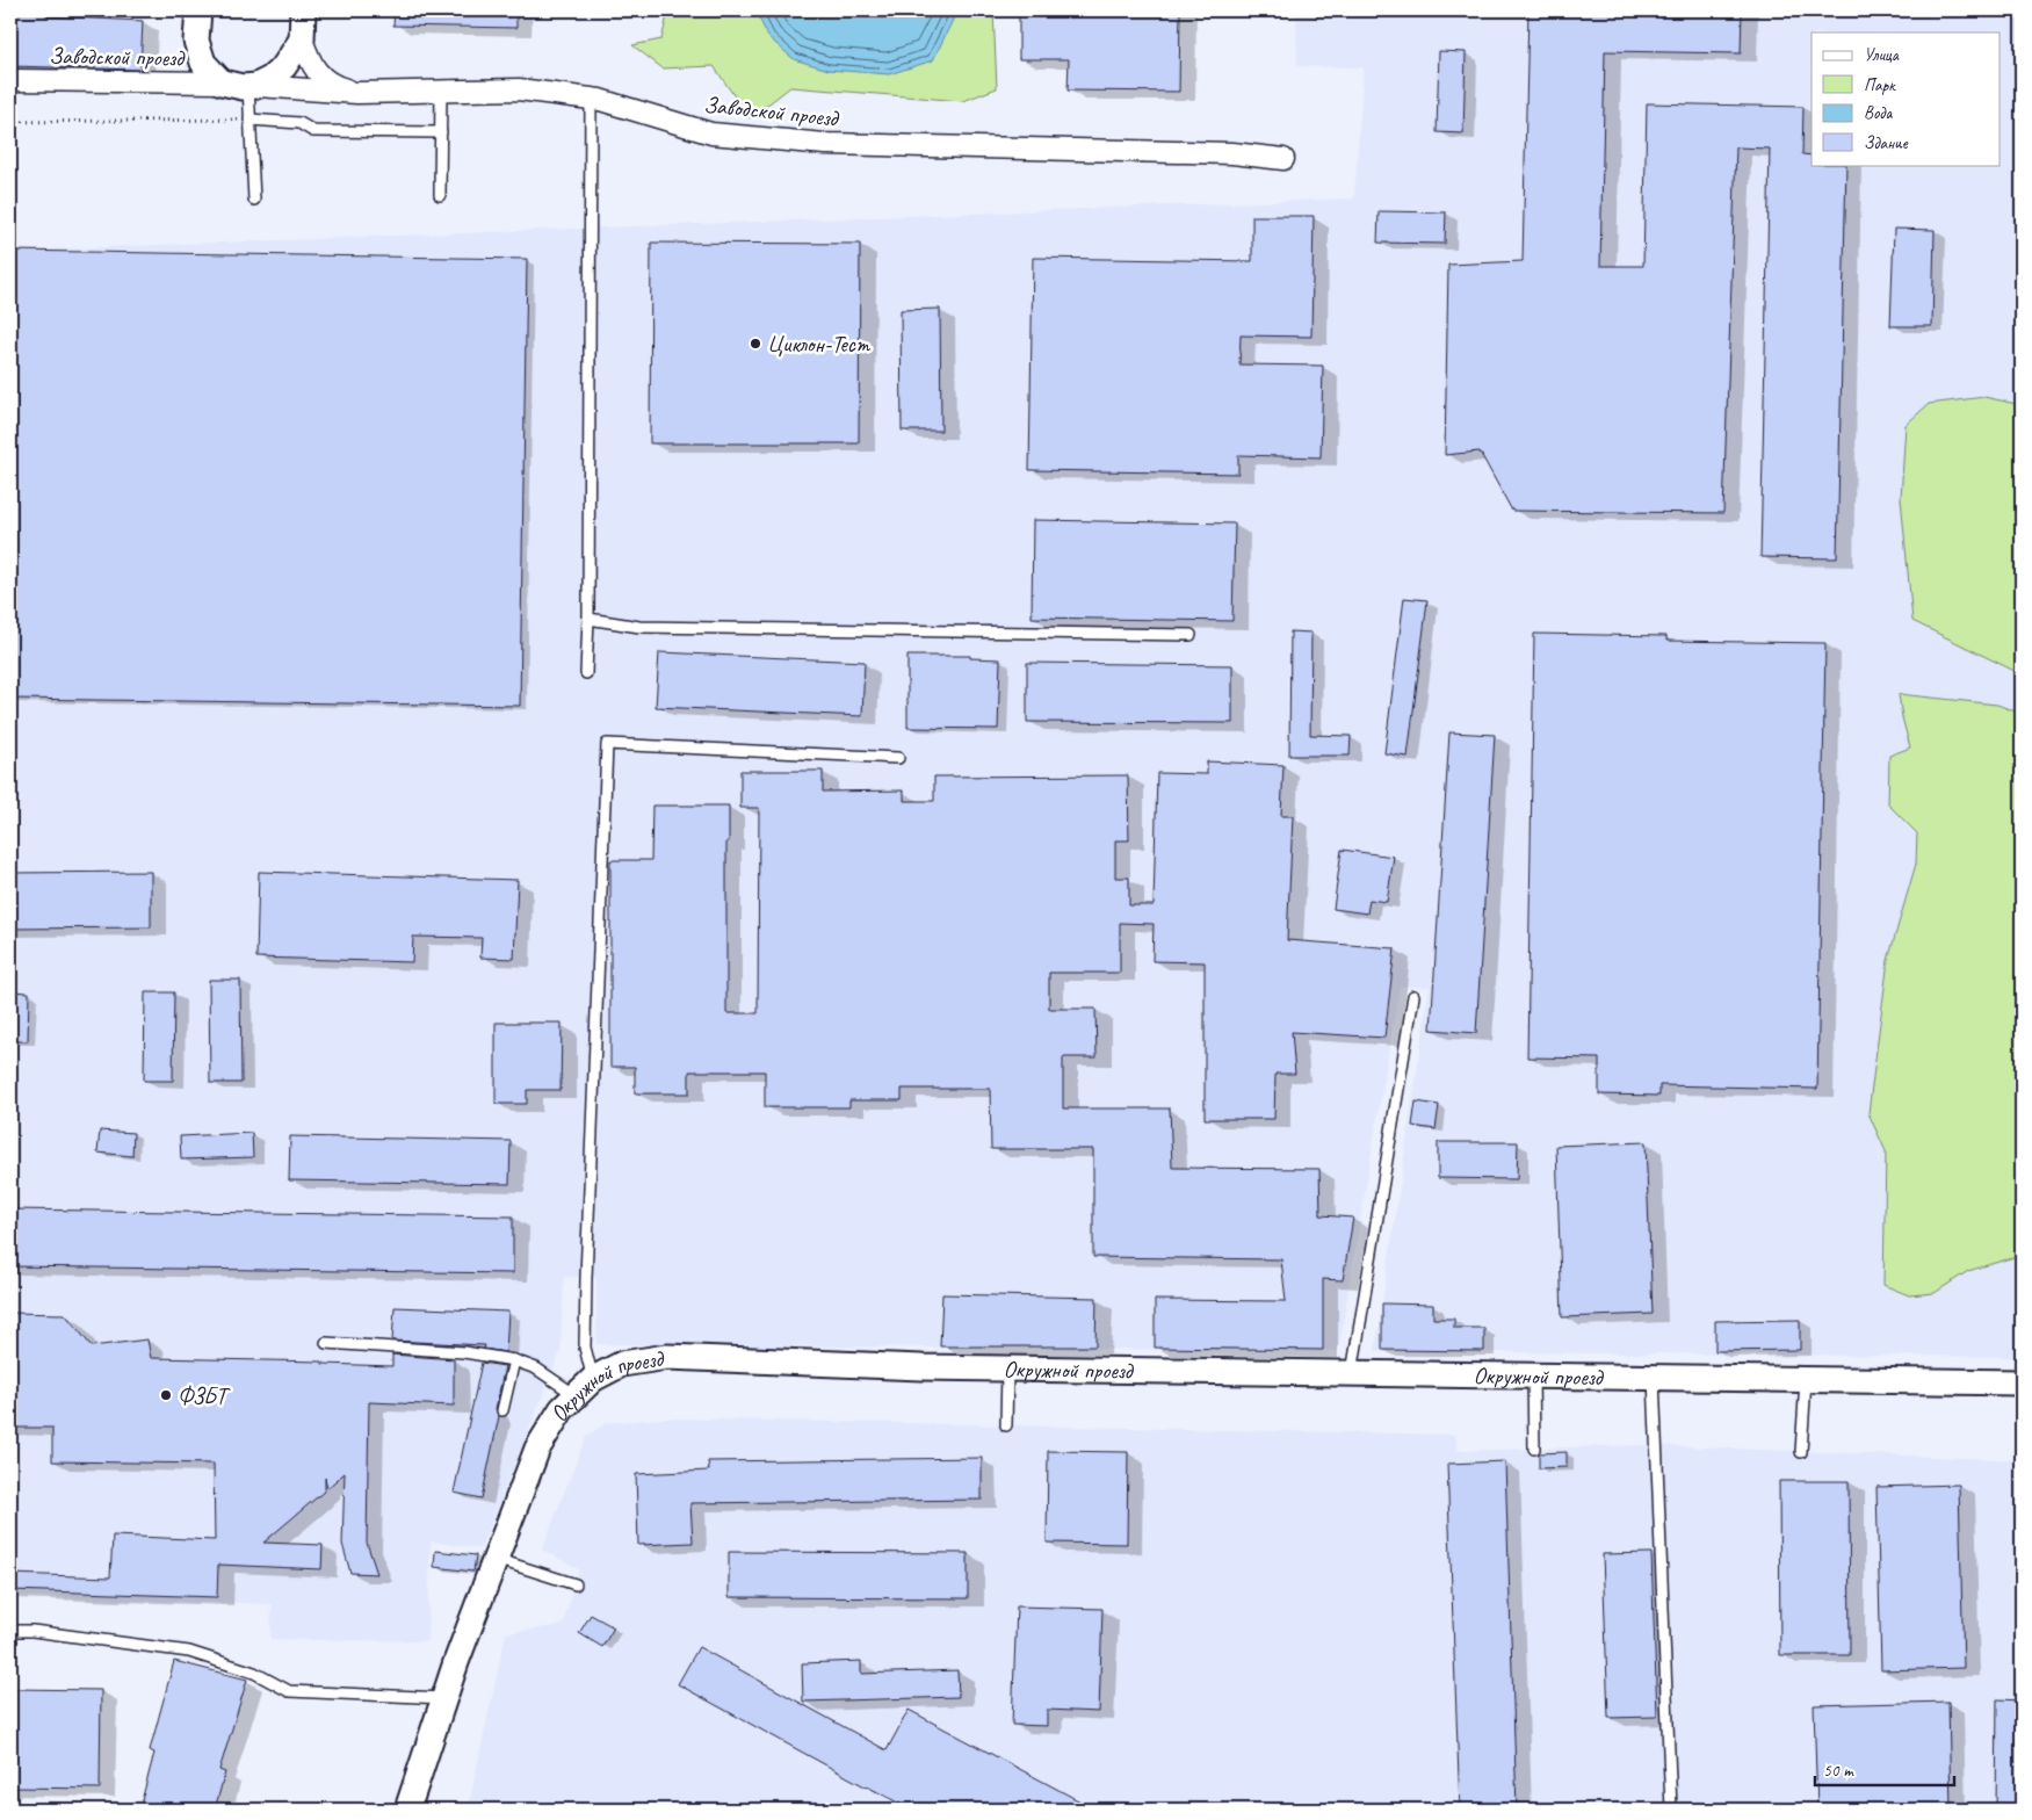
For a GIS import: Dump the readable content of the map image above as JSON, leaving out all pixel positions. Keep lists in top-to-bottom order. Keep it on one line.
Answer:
{"streets":{"street":["Заводской проезд","Окружной проезд"]},"places":["Циклон-Тест","ФЗБТ"],"legend":["Улица","Парк","Вода","Здание"],"scale_bar":"50 m"}
